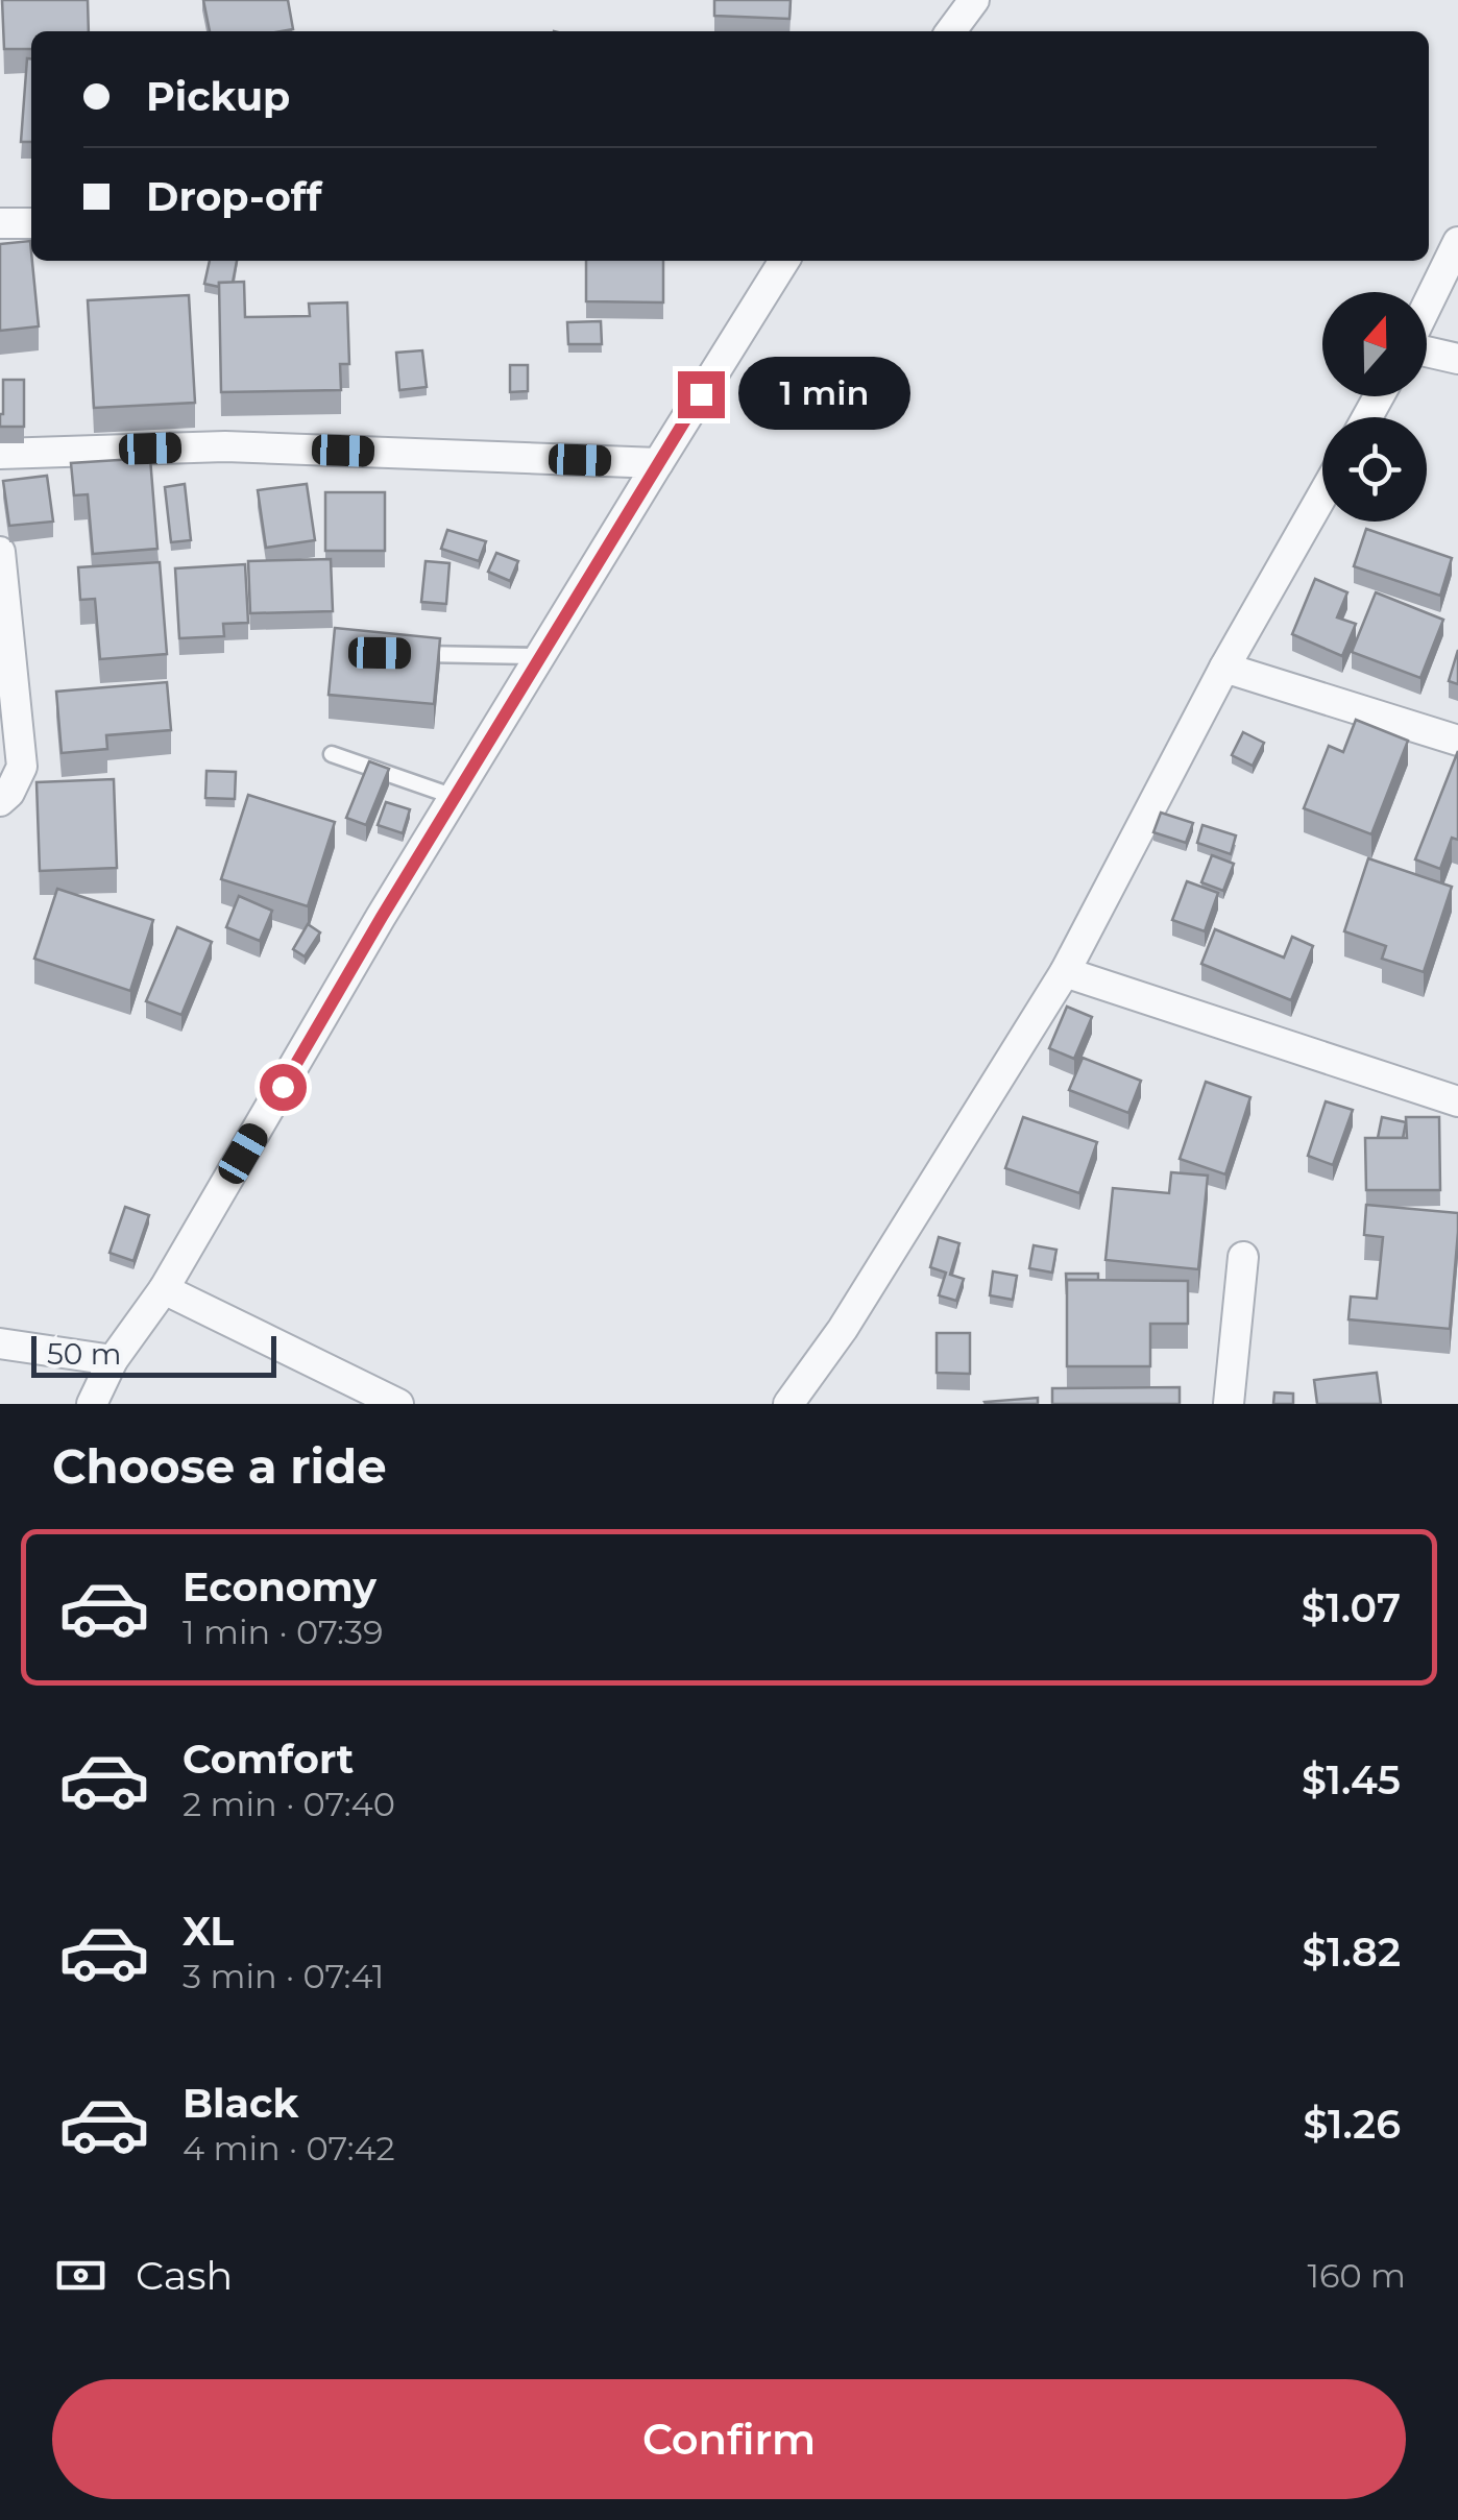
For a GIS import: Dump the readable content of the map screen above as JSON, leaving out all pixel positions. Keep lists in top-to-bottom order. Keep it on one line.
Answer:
{"scale_bar":"50 m","north":"top","page":{"banner":["Pickup","Drop-off"],"bubble":"1 min","scale":"50 m","heading":"Choose a ride","list":[{"name":"Economy","note":"1 min · 07:39","value":"$1.07"},{"name":"Comfort","note":"2 min · 07:40","value":"$1.45"},{"name":"XL","note":"3 min · 07:41","value":"$1.82"},{"name":"Black","note":"4 min · 07:42","value":"$1.26"}],"pay":["Cash","160 m"],"buttons":"Confirm"}}
